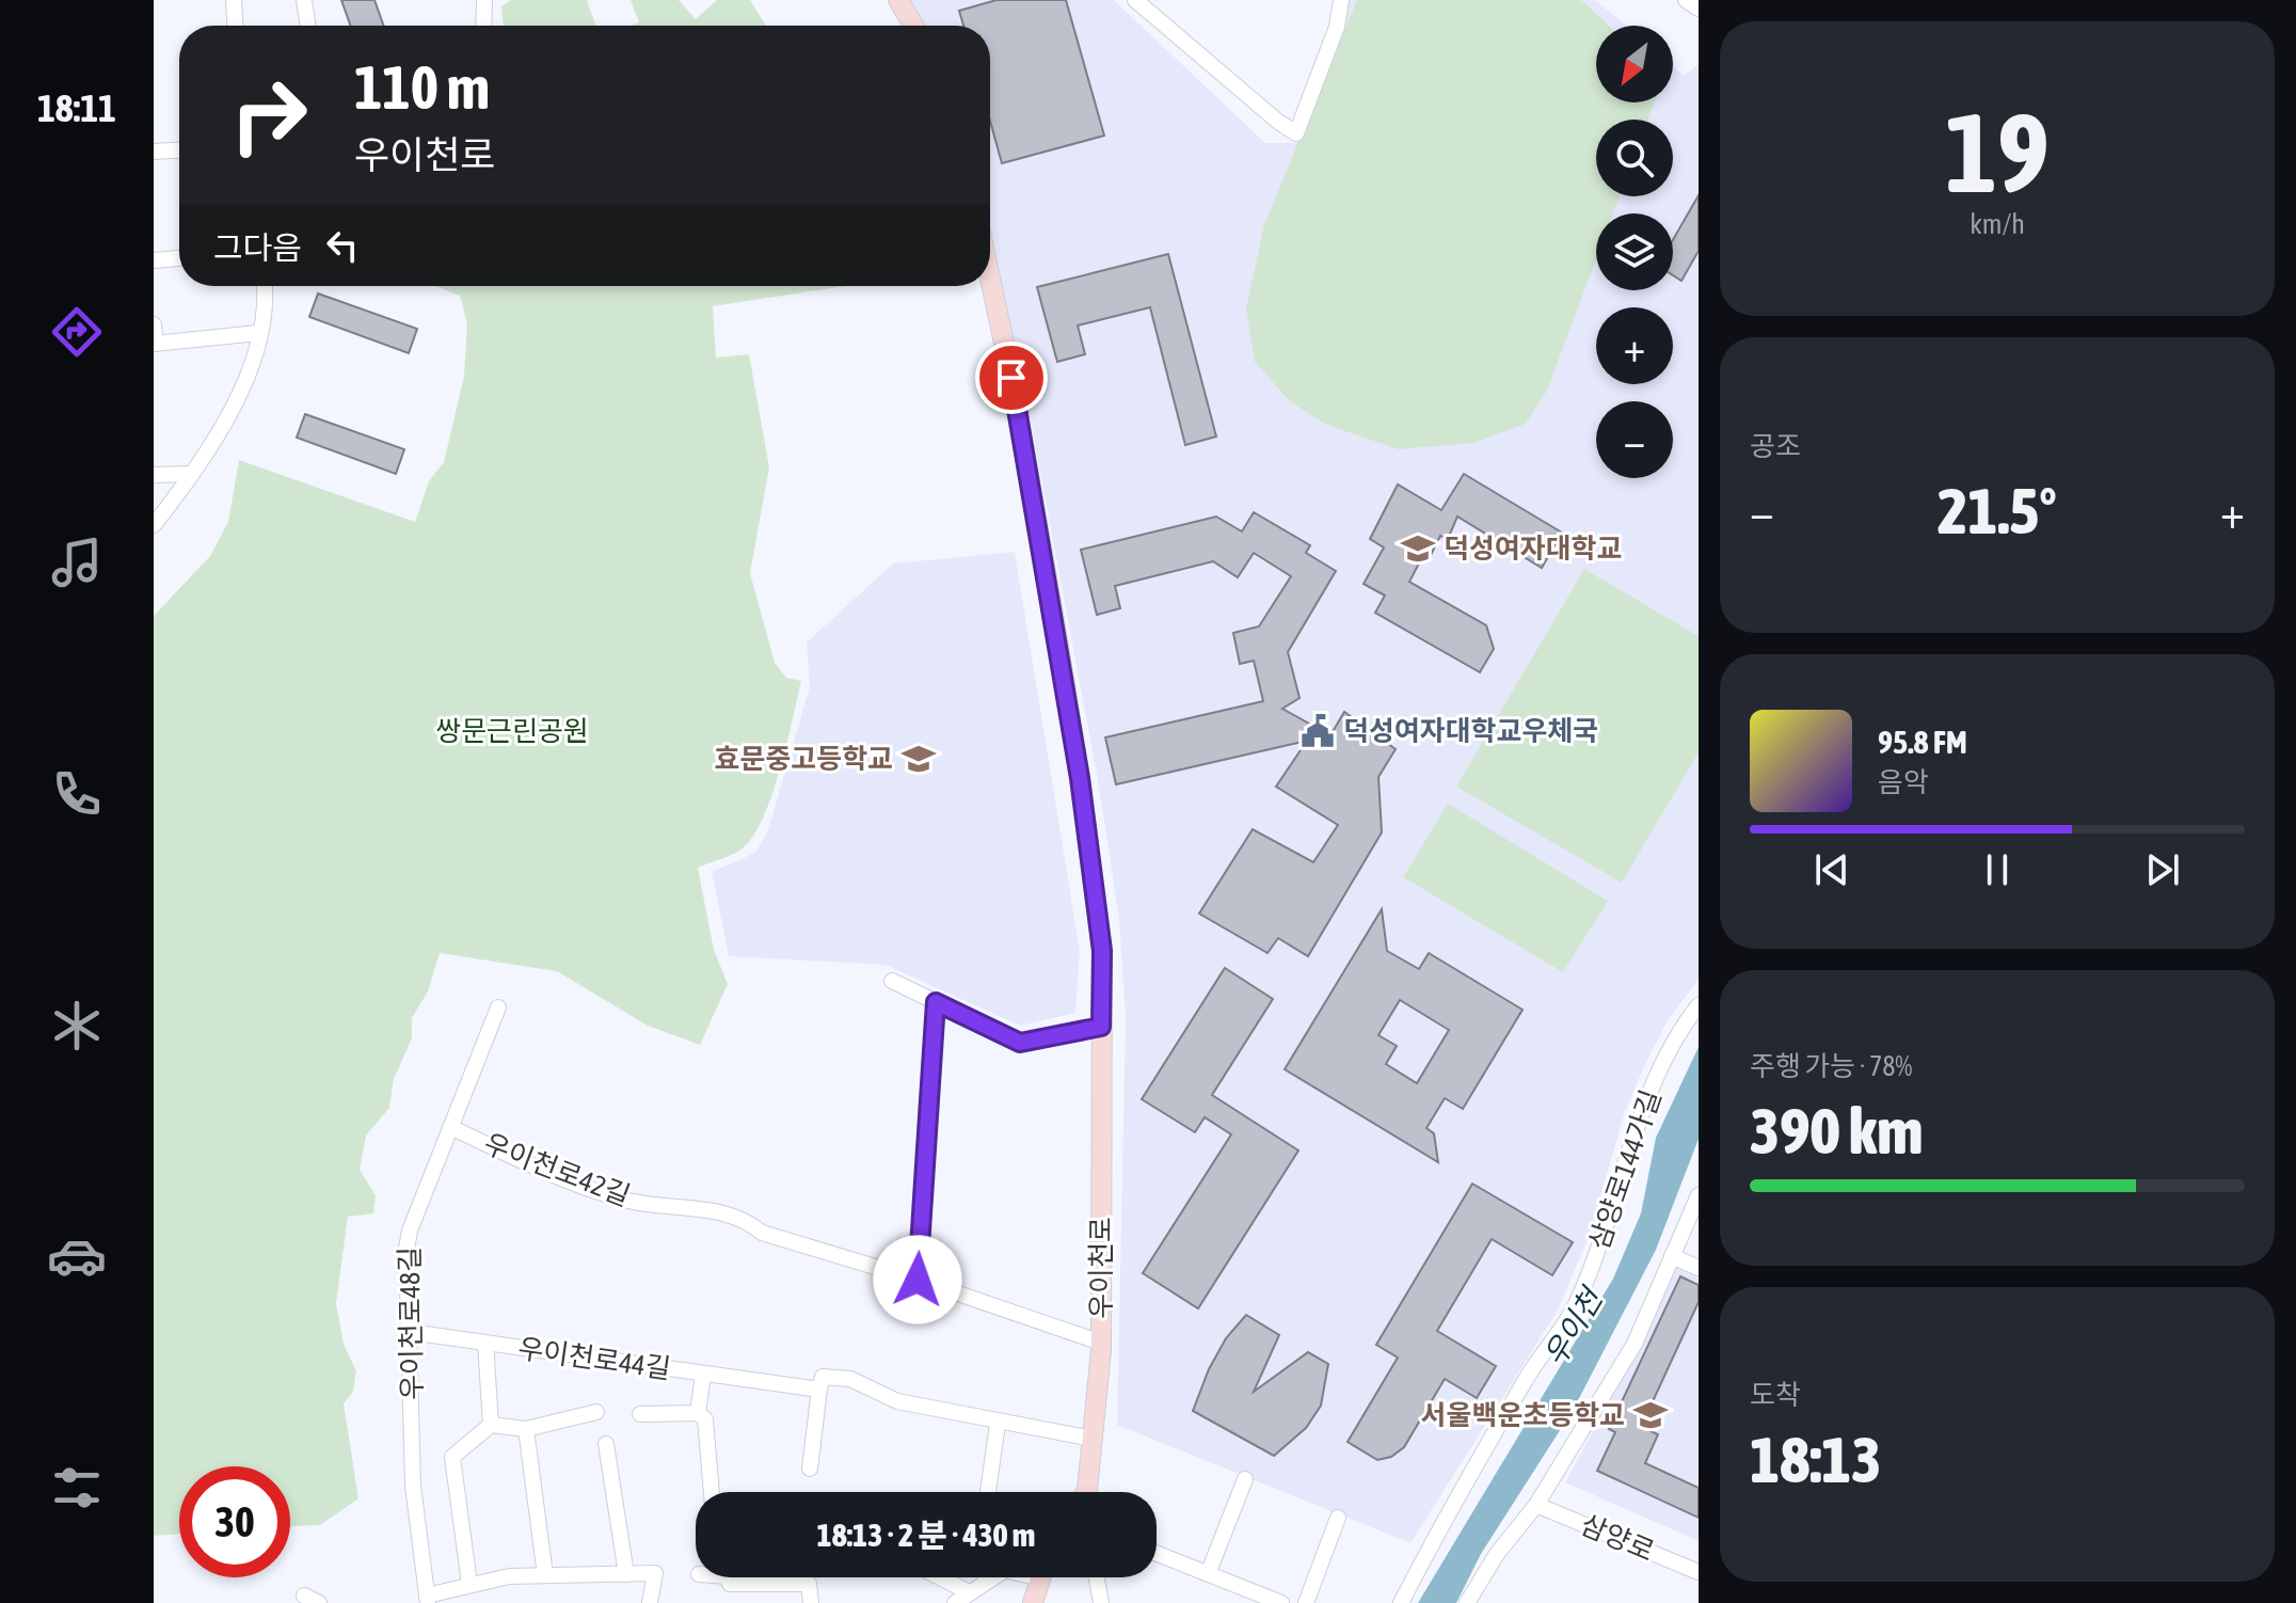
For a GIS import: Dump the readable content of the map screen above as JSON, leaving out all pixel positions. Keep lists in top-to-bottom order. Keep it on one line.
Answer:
{"streets":{"street":["우이천로42길","삼양로144가길","우이천로","우이천로48길","우이천로44길","삼양로"]},"crossings":[["우이천로42길","우이천로"],["우이천로42길","우이천로48길"],["우이천로","우이천로44길"],["우이천로48길","우이천로44길"]],"water":["우이천"],"parks":["쌍문근린공원"],"places":{"school or university":["덕성여자대학교","효문중고등학교","서울백운초등학교"],"public building":["덕성여자대학교우체국"]},"north":"bottom left","page":{"tabs":"18:11","tile":[["19","km/h"],"공조",["주행 가능 · 78%","390 km"],["도착","18:13"]],"map_buttons":["+","−"],"turn":["110 m","우이천로"],"then":"그다음","heat":["−","21.5°","+"],"song":["95.8 FM","음악"],"limit":"30","trip":"18:13 · 2 분 · 430 m"}}
